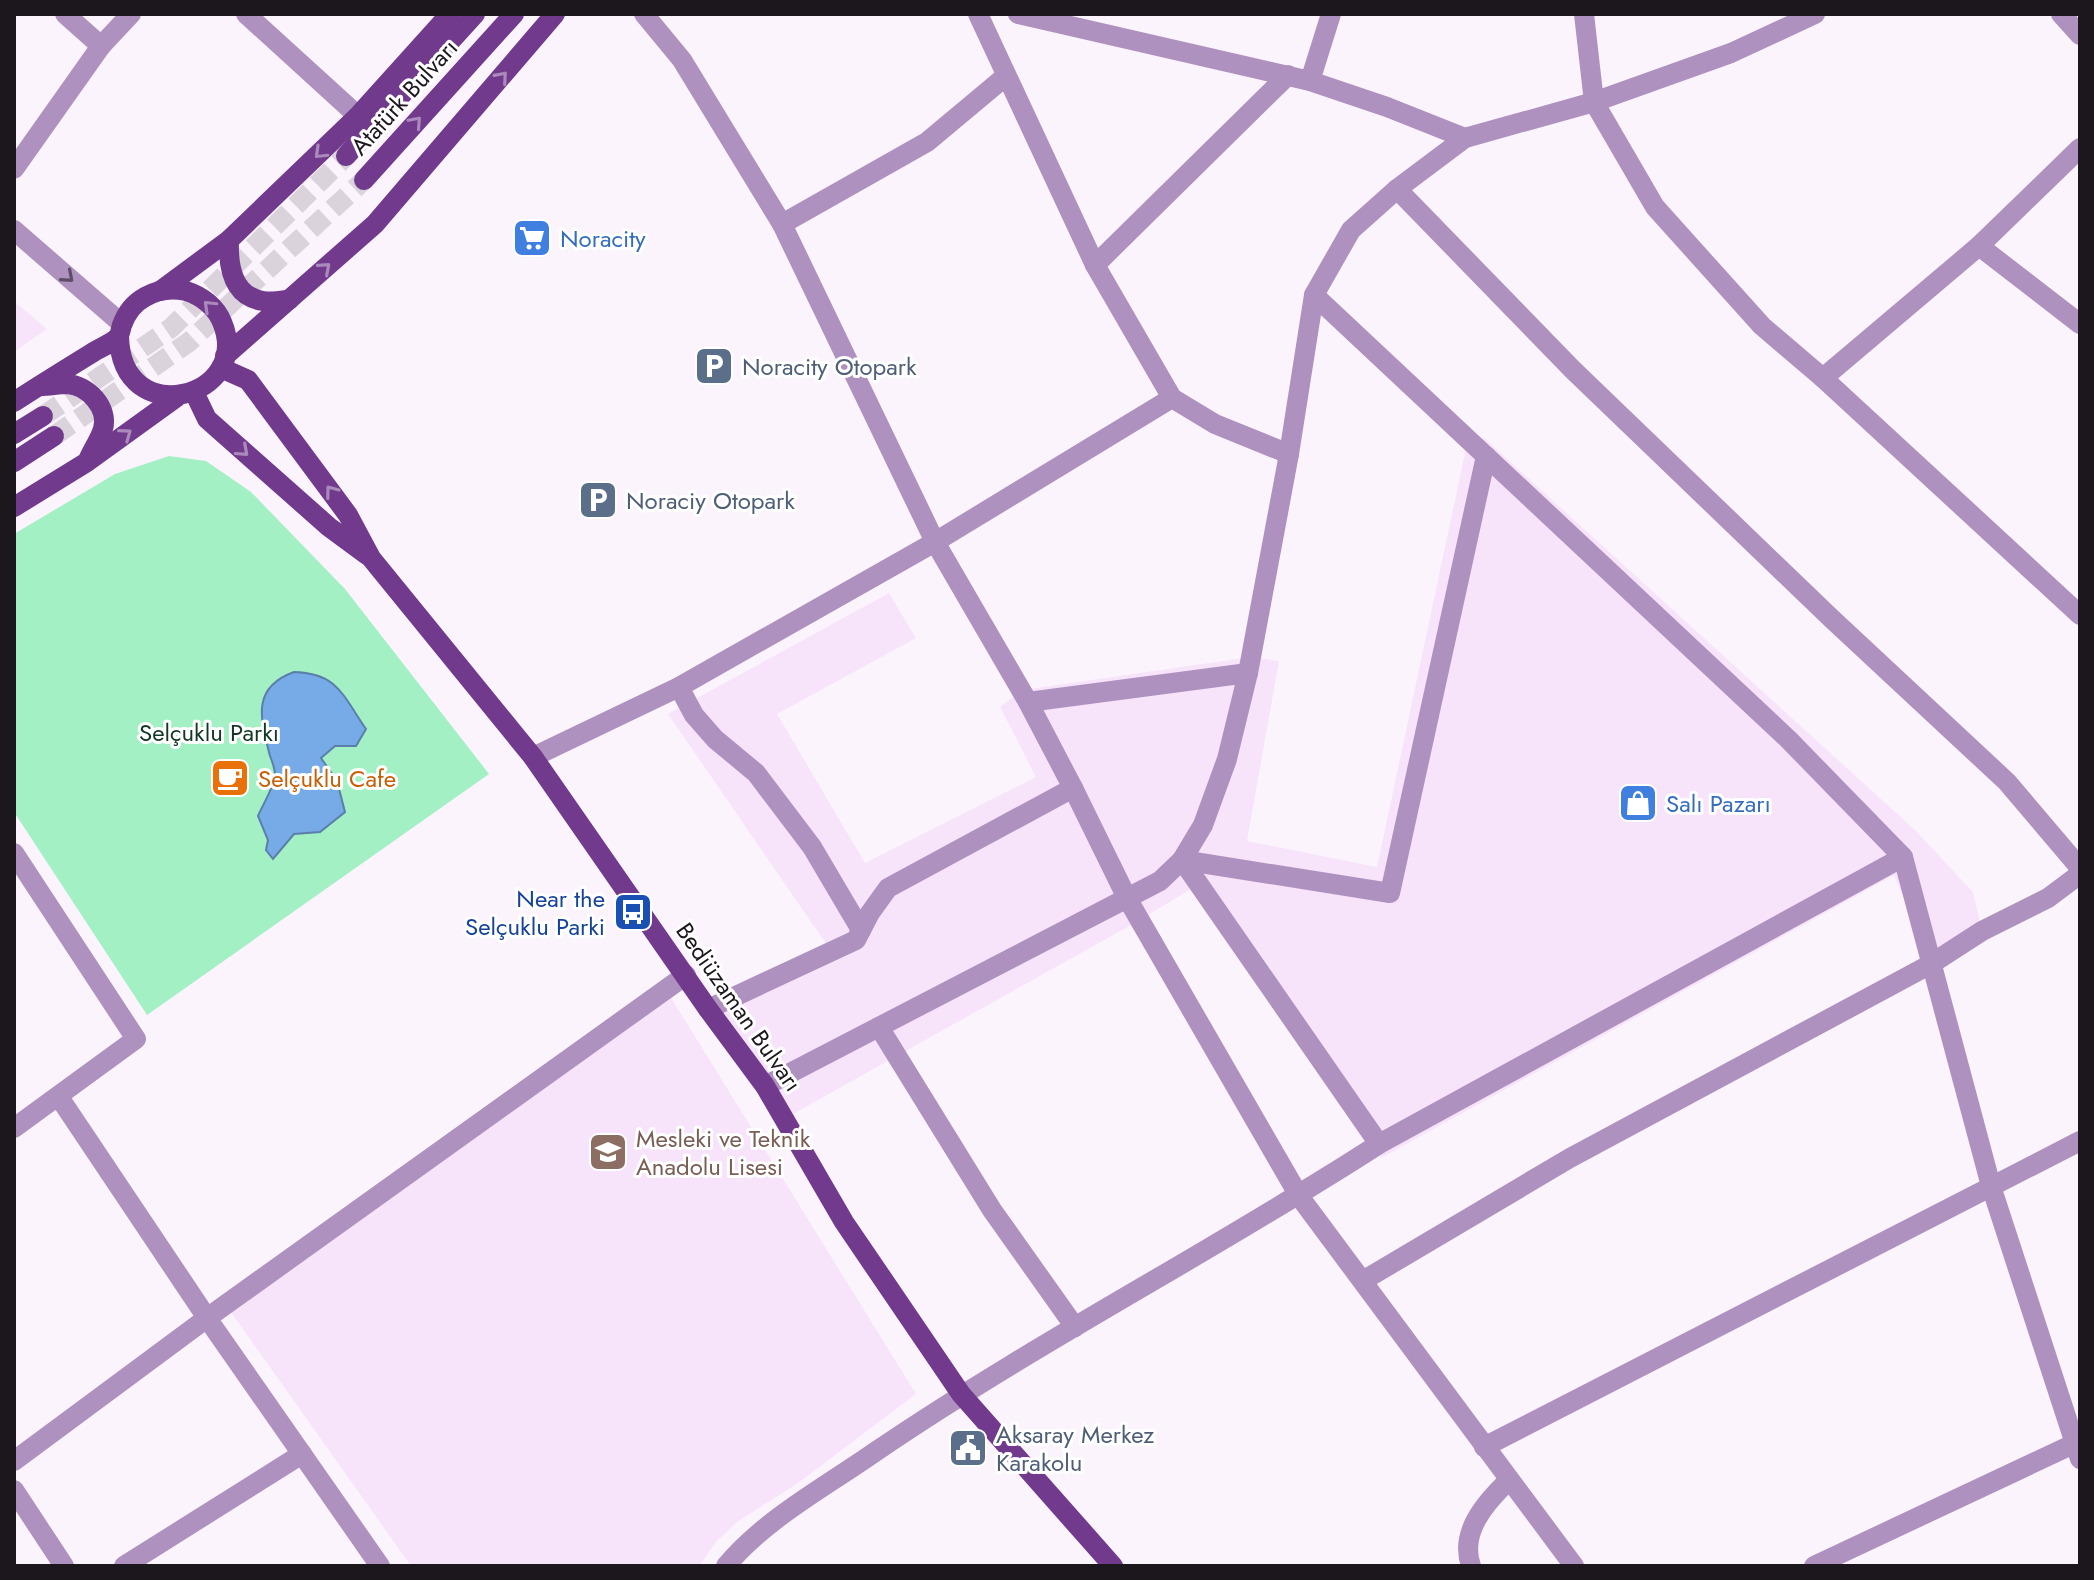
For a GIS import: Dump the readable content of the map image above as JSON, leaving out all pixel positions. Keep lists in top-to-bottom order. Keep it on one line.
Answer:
{"streets":{"main road":["Atatürk Bulvarı","Bediüzaman Bulvarı"]},"parks":["Selçuklu Parkı"],"places":{"supermarket":["Noracity"],"parking":["Noracity Otopark","Noraciy Otopark"],"cafe":["Selçuklu Cafe"],"shop":["Salı Pazarı"],"bus stop":["Near the Selçuklu Parki"],"school or university":["Mesleki ve Teknik Anadolu Lisesi"],"public building":["Aksaray Merkez Karakolu"]}}
